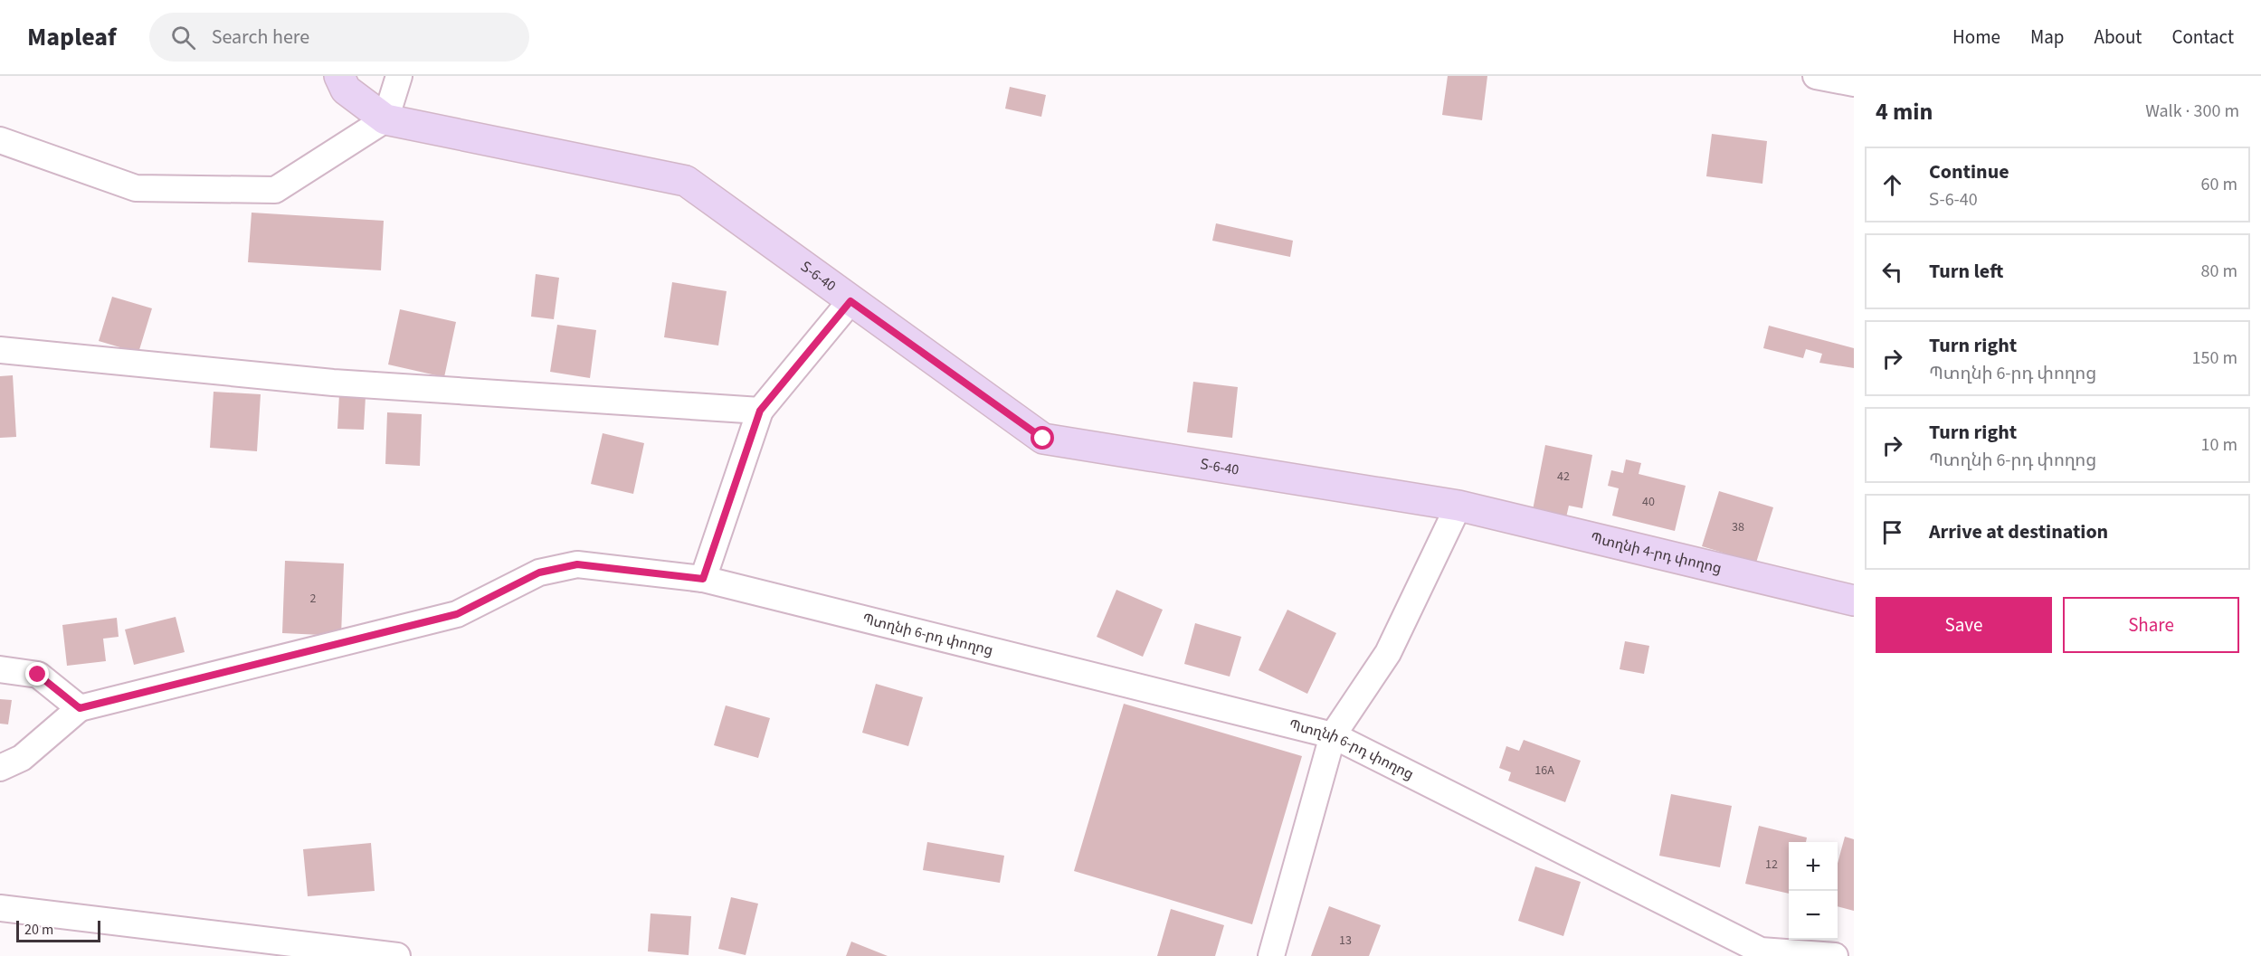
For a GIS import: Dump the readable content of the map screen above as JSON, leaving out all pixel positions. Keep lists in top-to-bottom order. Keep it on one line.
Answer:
{"streets":{"street":["Տ-6-40","Պտղնի 4-րդ փողոց","Պտղնի 6-րդ փողոց"]},"crossings":[["Տ-6-40","Պտղնի 4-րդ փողոց"]],"house_numbers":["42","40","38","2","16A","12","13"],"scale_bar":"20 m","page":{"header":"Mapleaf","search":"Search here","nav":["Home","Map","About","Contact"],"heading":["4 min","Walk · 300 m"],"list":[["Continue","Տ-6-40","60 m"],["Turn left","80 m"],["Turn right","Պտղնի 6-րդ փողոց","150 m"],["Turn right","Պտղնի 6-րդ փողոց","10 m"],"Arrive at destination"],"buttons":["Save","Share"],"map_buttons":["+","−"],"scale":"20 m"}}
